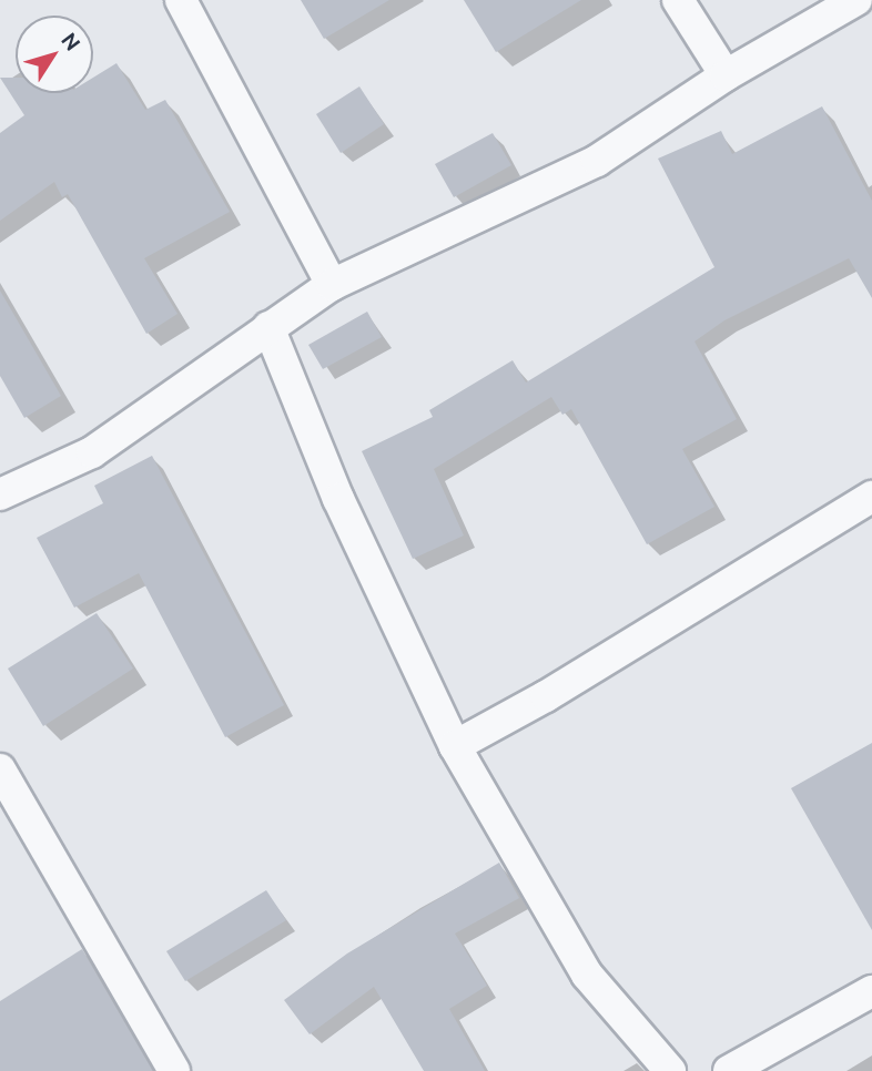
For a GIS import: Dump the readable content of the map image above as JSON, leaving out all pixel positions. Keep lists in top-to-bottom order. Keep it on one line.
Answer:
{"north":"top right"}
